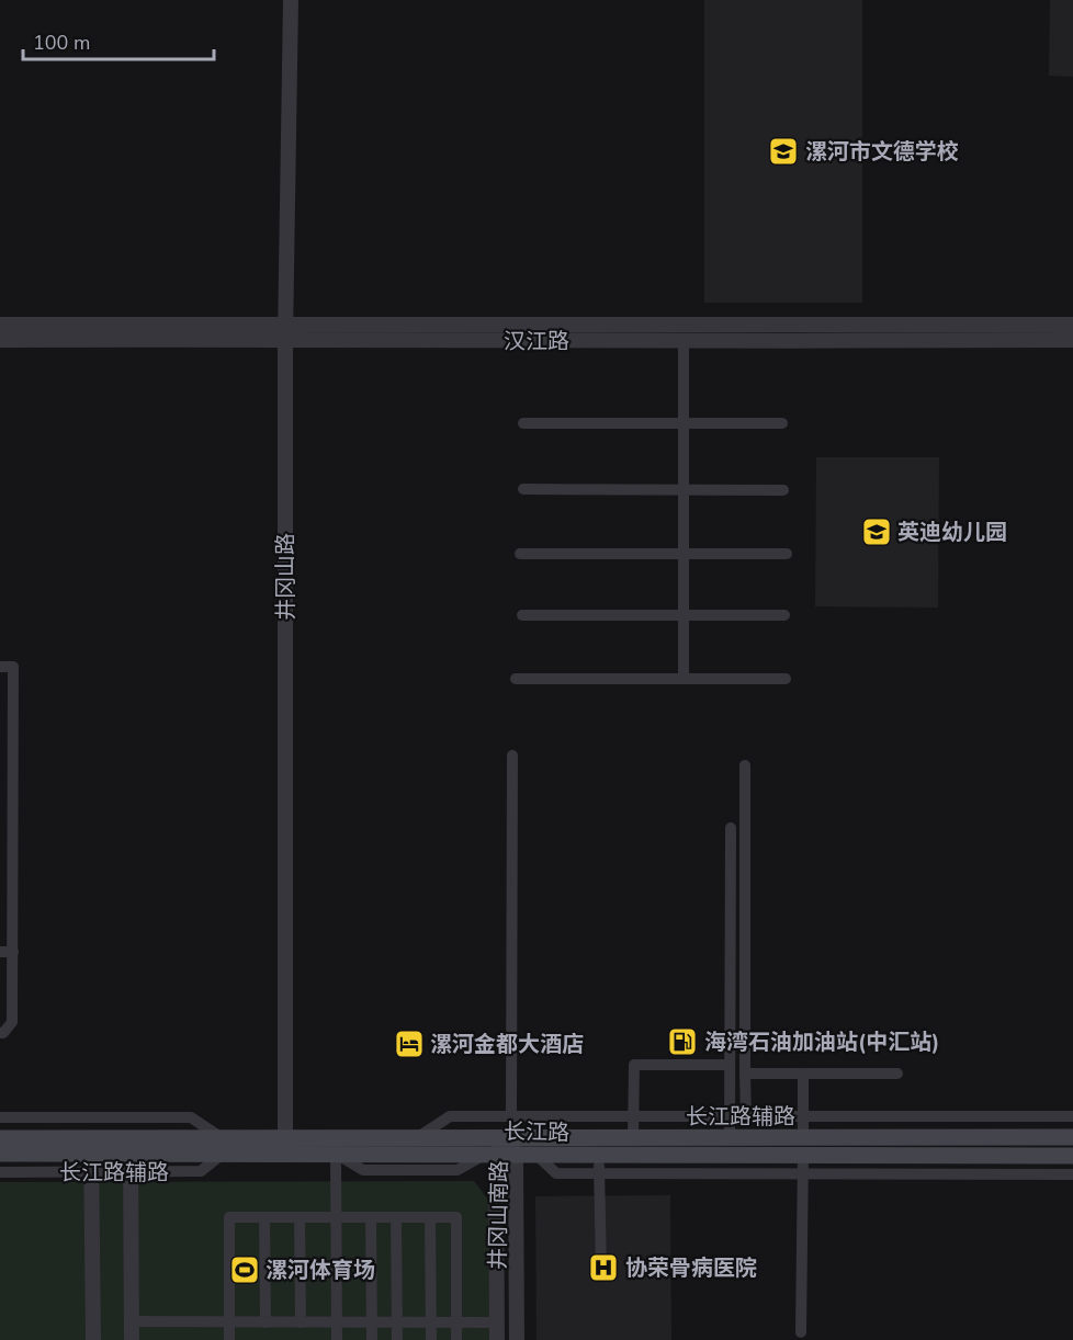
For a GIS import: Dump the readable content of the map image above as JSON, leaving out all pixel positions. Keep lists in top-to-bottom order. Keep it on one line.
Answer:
{"streets":{"main road":["长江路"],"street":["汉江路","井冈山路","长江路辅路","井冈山南路"]},"crossings":[["汉江路","井冈山路"],["井冈山路","长江路"],["长江路辅路","长江路"],["长江路","井冈山南路"]],"places":{"school or university":["漯河市文德学校","英迪幼儿园"],"fuel station":["海湾石油加油站(中汇站)"],"hotel":["漯河金都大酒店"],"hospital":["协荣骨病医院"],"sports":["漯河体育场"]},"scale_bar":"100 m"}
